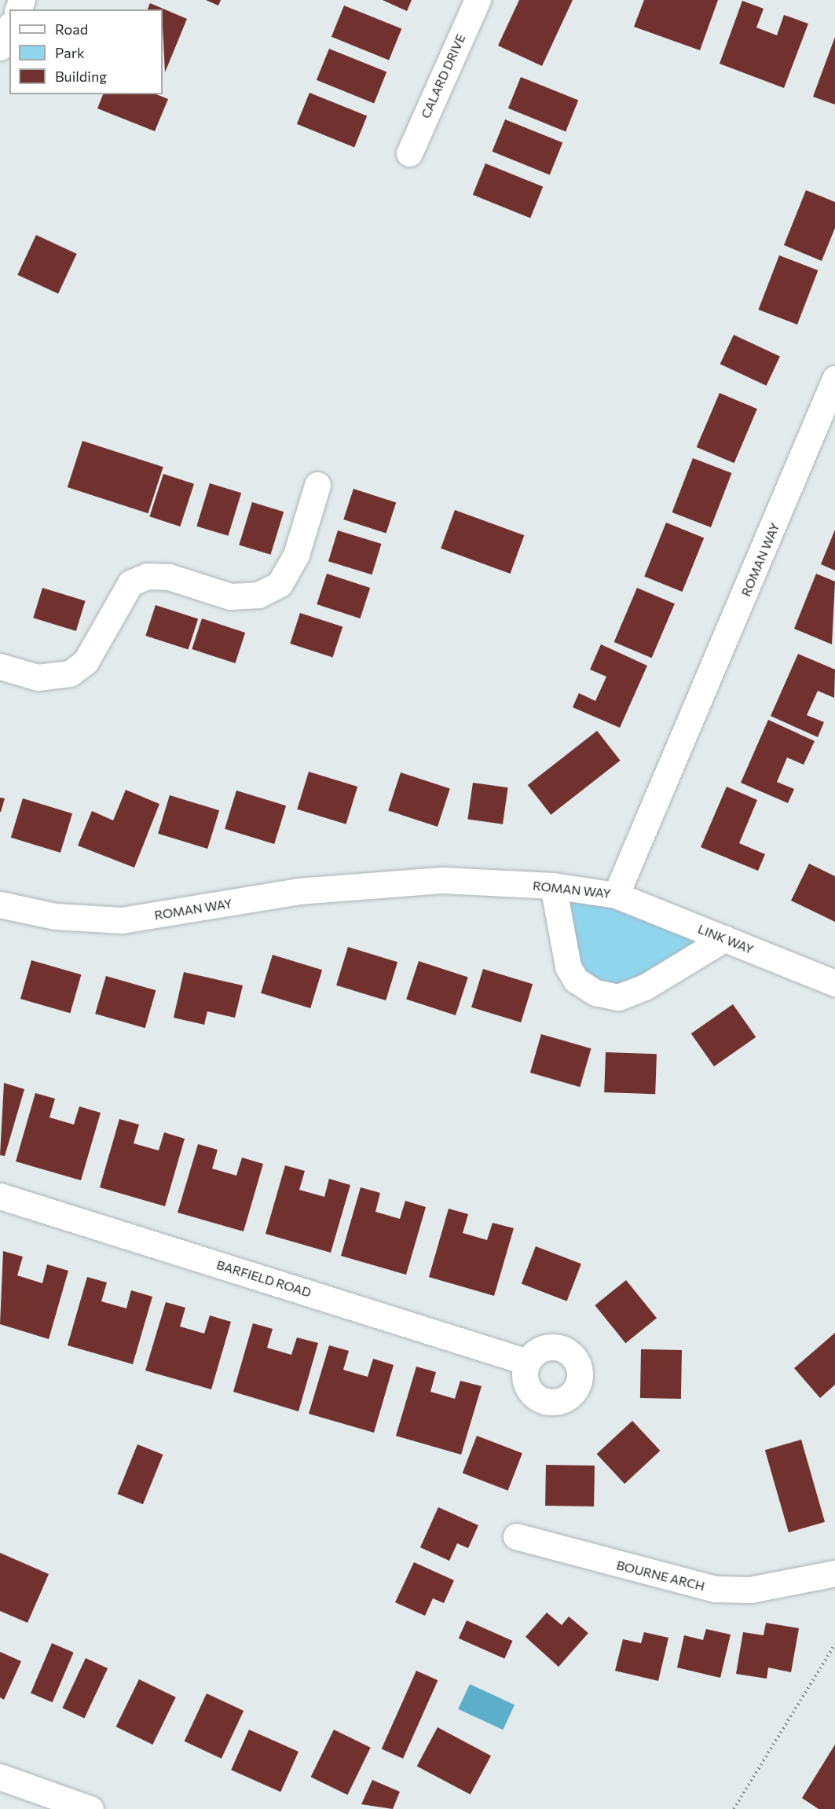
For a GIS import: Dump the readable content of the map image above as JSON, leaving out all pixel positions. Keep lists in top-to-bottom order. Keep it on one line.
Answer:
{"streets":{"street":["CALARD DRIVE","ROMAN WAY","LINK WAY","BARFIELD ROAD","BOURNE ARCH"]},"crossings":[["ROMAN WAY","LINK WAY"]],"legend":["Road","Park","Building"]}
